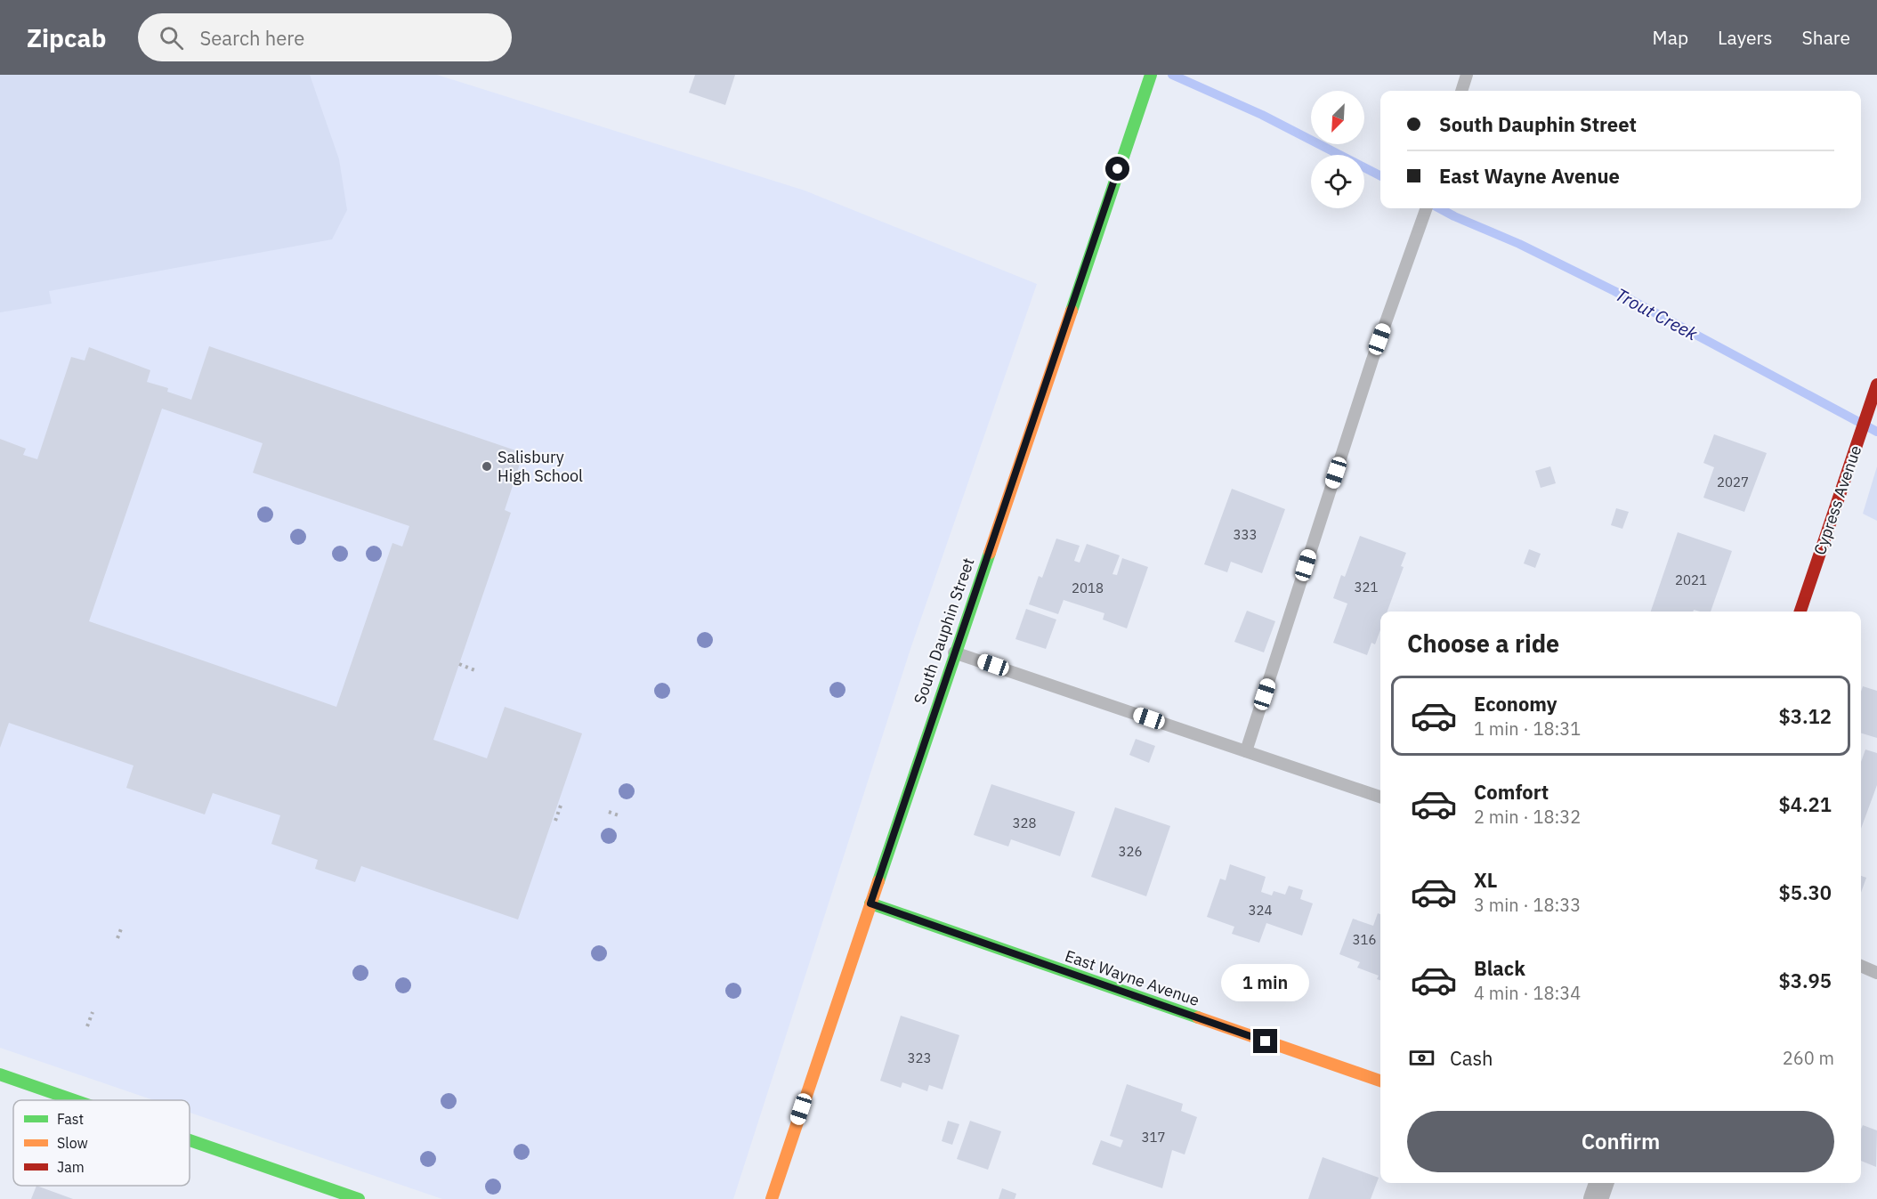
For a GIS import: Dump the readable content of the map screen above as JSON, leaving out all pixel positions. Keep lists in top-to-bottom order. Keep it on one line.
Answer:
{"streets":{"street":["Cypress Avenue","South Dauphin Street","East Wayne Avenue"]},"crossings":[["South Dauphin Street","East Wayne Avenue"]],"water":["Trout Creek"],"places":["Salisbury High School"],"house_numbers":["2027","333","2021","321","2018","328","326","324","316","323","317"],"legend":["Fast","Slow","Jam"],"north":"bottom left","page":{"header":"Zipcab","search":"Search here","nav":["Map","Layers","Share"],"banner":["South Dauphin Street","East Wayne Avenue"],"heading":"Choose a ride","list":[{"name":"Economy","note":"1 min · 18:31","value":"$3.12"},{"name":"Comfort","note":"2 min · 18:32","value":"$4.21"},{"name":"XL","note":"3 min · 18:33","value":"$5.30"},{"name":"Black","note":"4 min · 18:34","value":"$3.95"}],"bubble":"1 min","pay":["Cash","260 m"],"buttons":"Confirm"}}
